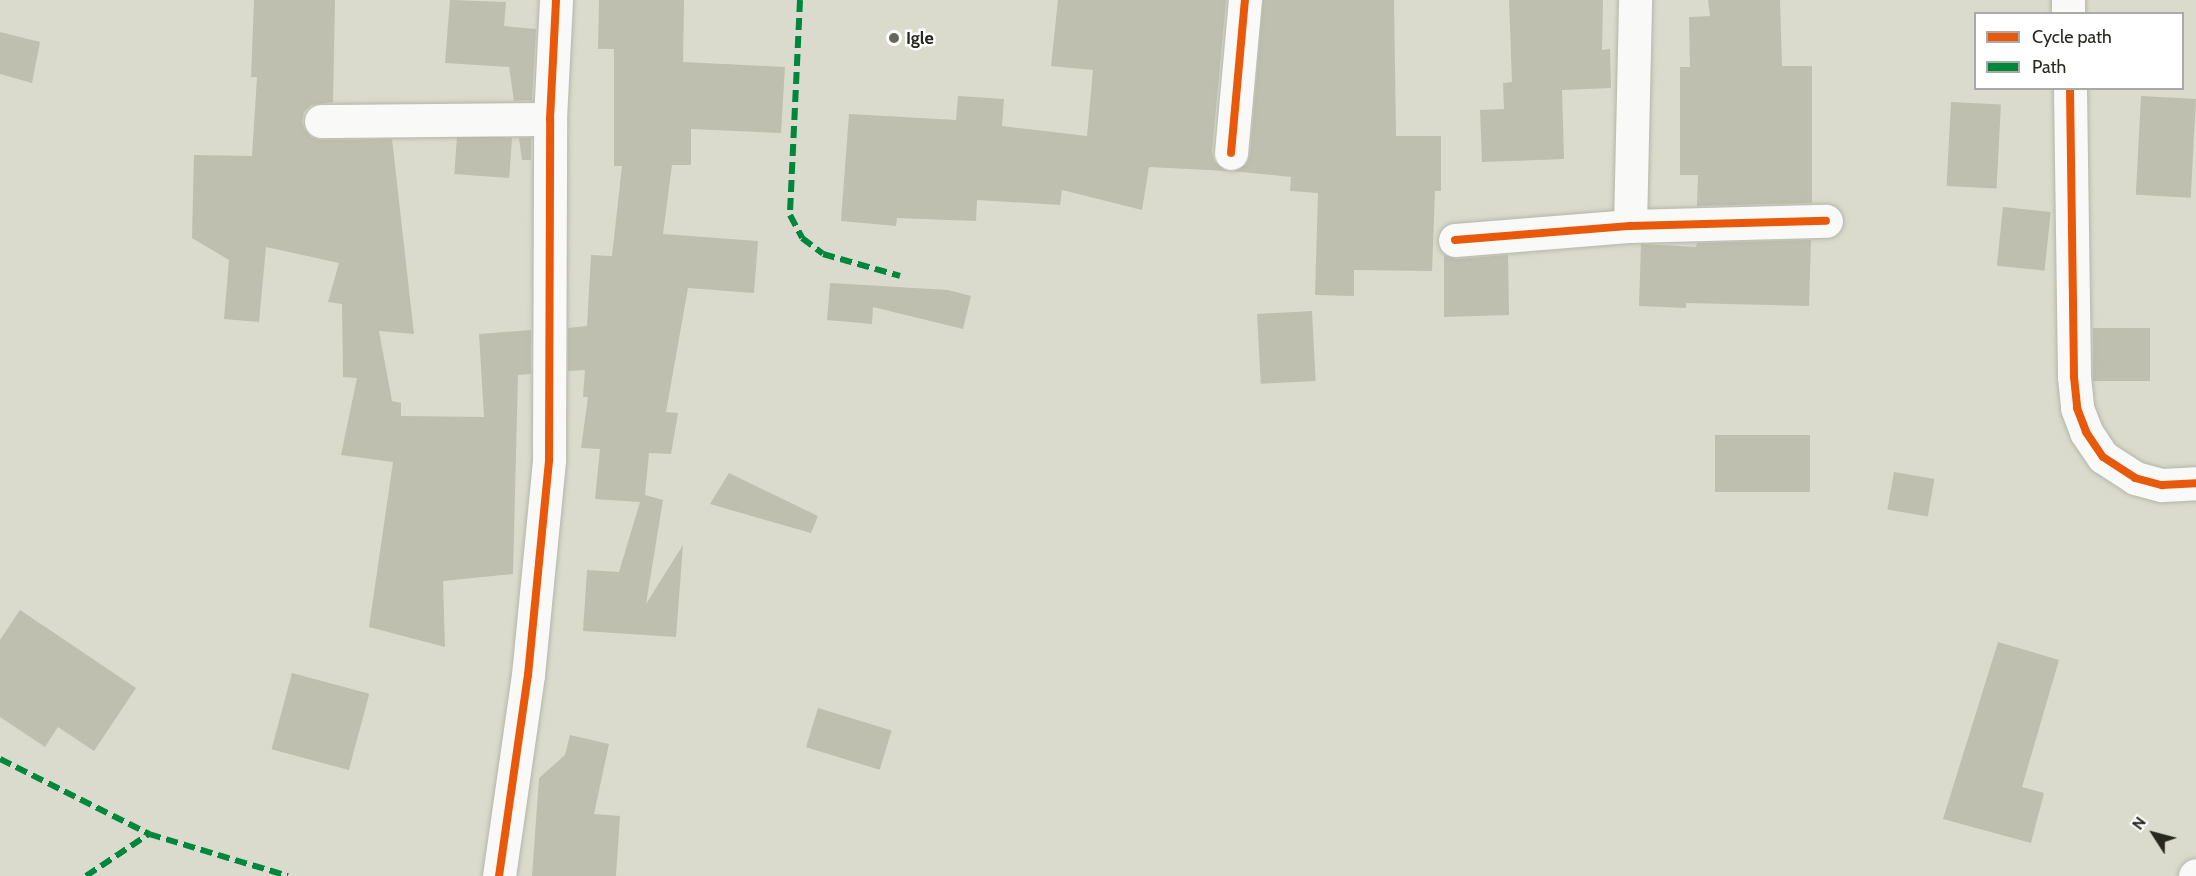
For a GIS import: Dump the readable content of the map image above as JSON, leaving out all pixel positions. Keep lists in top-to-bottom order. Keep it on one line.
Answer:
{"places":["Igle"],"legend":["Cycle path","Path"],"north":"top left"}
